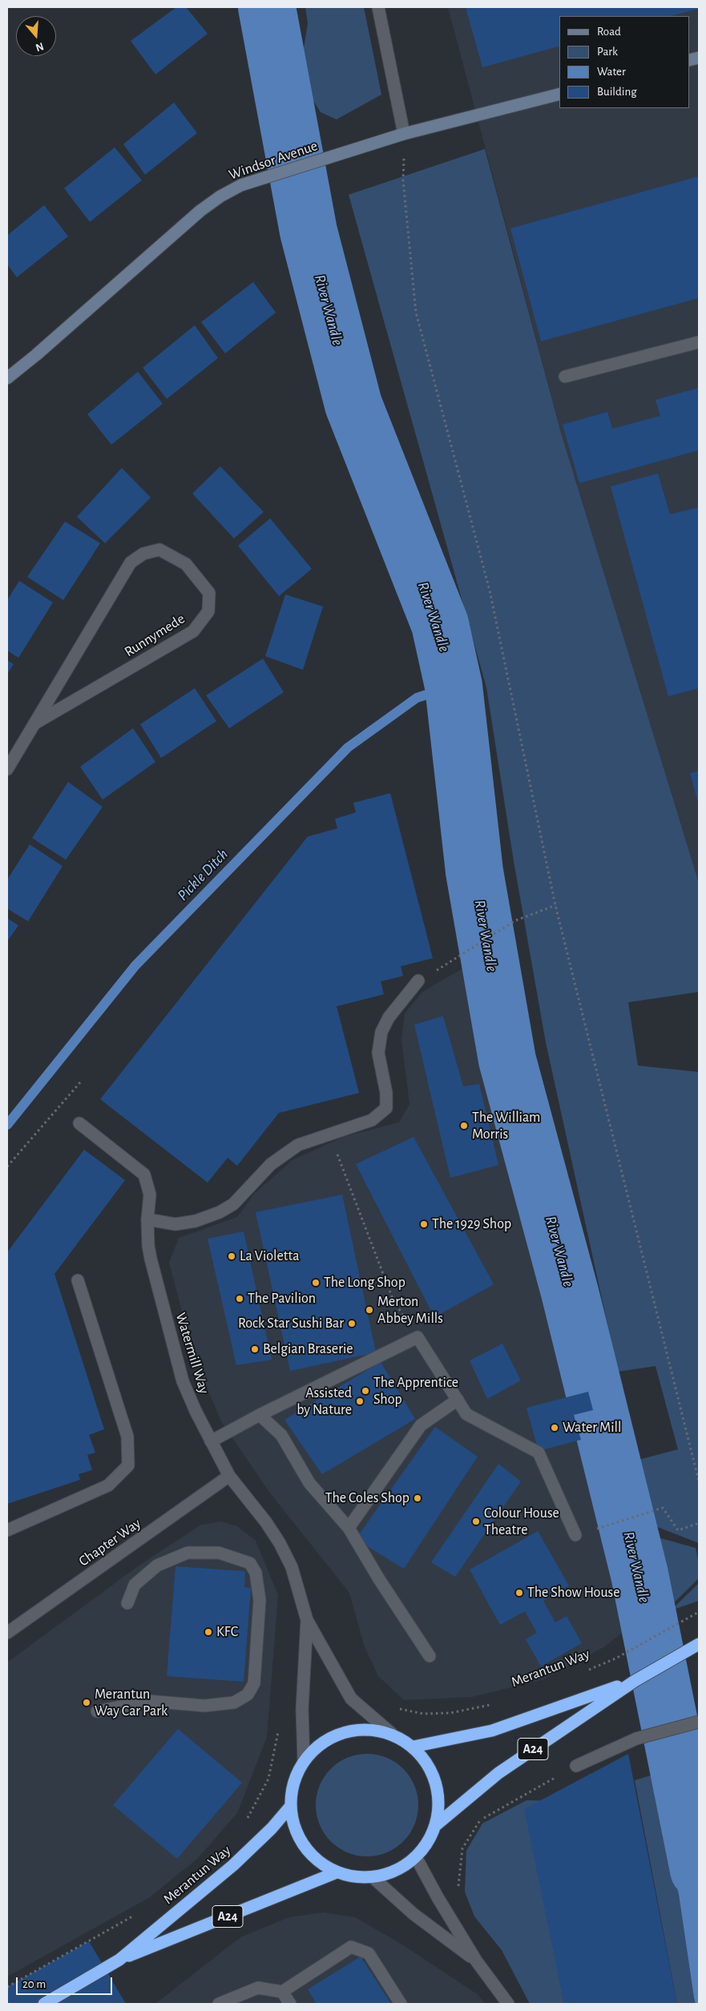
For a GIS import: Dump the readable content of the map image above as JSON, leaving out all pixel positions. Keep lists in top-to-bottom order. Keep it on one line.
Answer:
{"streets":{"highway":["Merantun Way","A24"],"street":["Windsor Avenue","Runnymede","Watermill Way","Chapter Way"]},"crossings":[["Watermill Way","Chapter Way"],["Merantun Way","A24"]],"water":["River Wandle","Pickle Ditch"],"places":["The William Morris","The 1929 Shop","La Violetta","The Long Shop","The Pavilion","Merton Abbey Mills","Rock Star Sushi Bar","Belgian Braserie","The Apprentice Shop","Assisted by Nature","Water Mill","The Coles Shop","Colour House Theatre","The Show House","KFC","Merantun Way Car Park"],"legend":["Road","Park","Water","Building"],"scale_bar":"20 m","north":"bottom"}
